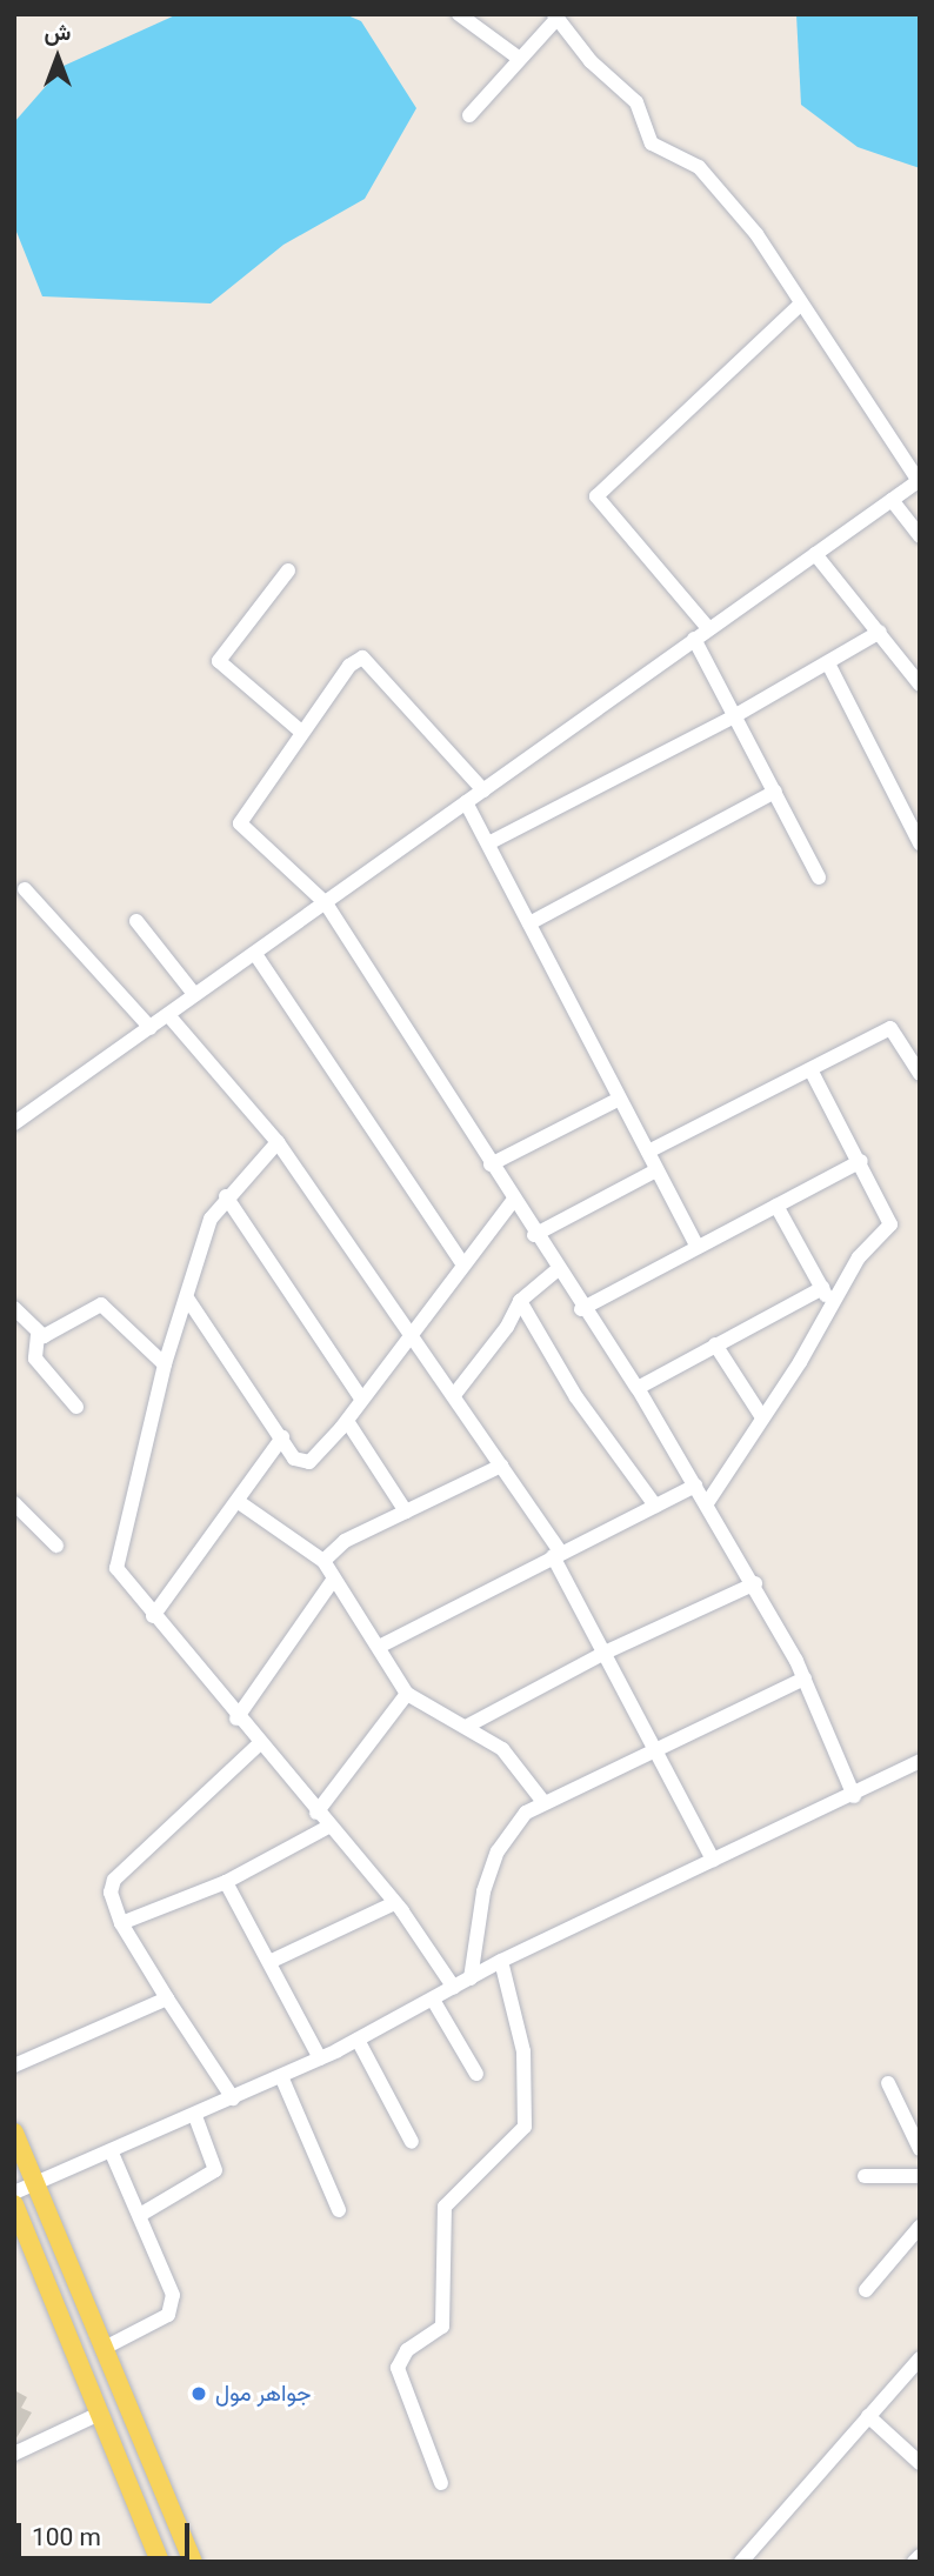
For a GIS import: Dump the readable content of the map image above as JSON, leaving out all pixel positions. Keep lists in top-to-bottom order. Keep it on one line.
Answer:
{"places":["جواهر مول"],"scale_bar":"100 m","north":"top"}
